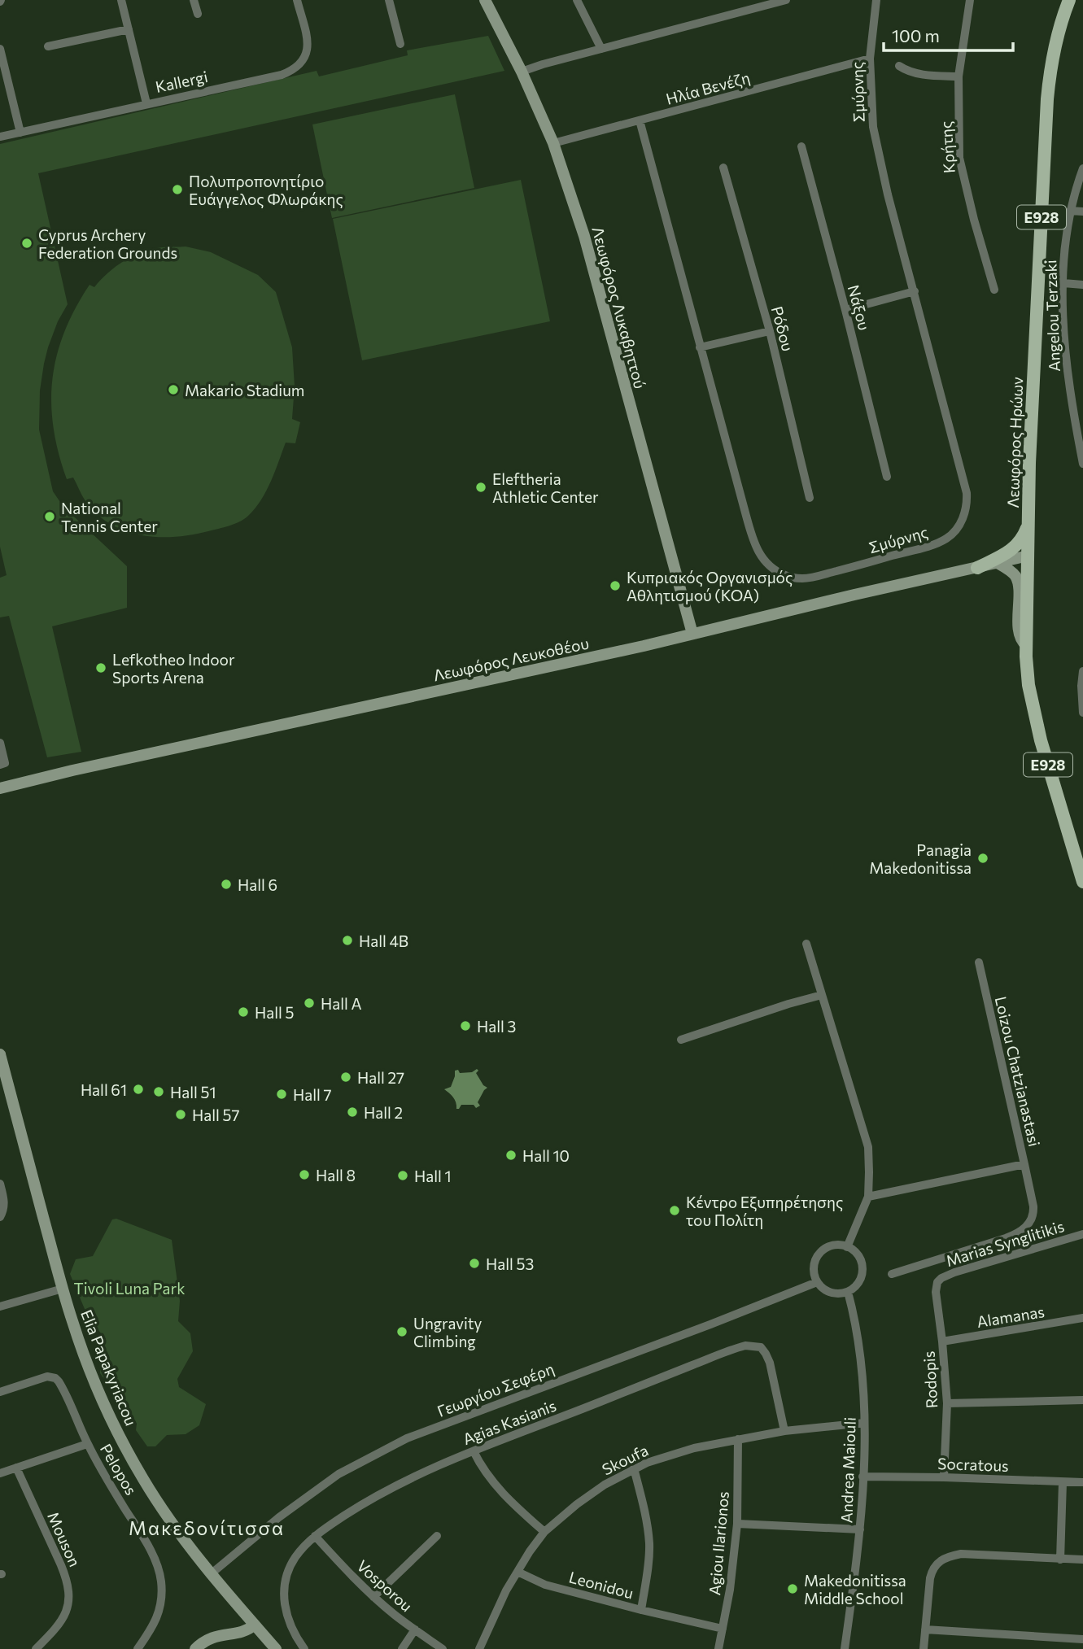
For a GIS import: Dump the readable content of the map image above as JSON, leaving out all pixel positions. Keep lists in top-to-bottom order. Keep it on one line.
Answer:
{"streets":{"main road":["E928","Λεωφόρος Λυκαβηττού","Λεωφόρος Ηρώων","Λεωφόρος Λευκοθέου","Elia Papakyriacou"],"street":["Kallergi","Ηλία Βενέζη","Σμύρνης","Κρήτης","Νάξου","Angelou Terzaki","Ρόδου","Loizou Chatzianastasi","Marias Synglitikis","Alamanas","Rodopis","Γεωργίου Σεφέρη","Agias Kasianis","Skoufa","Socratous","Pelopos","Andrea Maiouli","Mouson","Agiou Ilarionos","Leonidou","Vosporou"]},"crossings":[["Ηλία Βενέζη","Σμύρνης"],["Ηλία Βενέζη","Λεωφόρος Λυκαβηττού"],["Λεωφόρος Λυκαβηττού","Λεωφόρος Λευκοθέου"],["Λεωφόρος Ηρώων","Λεωφόρος Λευκοθέου"],["Marias Synglitikis","Rodopis"],["Alamanas","Rodopis"],["Elia Papakyriacou","Γεωργίου Σεφέρη"],["Rodopis","Socratous"],["Γεωργίου Σεφέρη","Andrea Maiouli"],["Agias Kasianis","Skoufa"],["Agias Kasianis","Vosporou"],["Skoufa","Andrea Maiouli"],["Skoufa","Agiou Ilarionos"],["Skoufa","Leonidou"],["Socratous","Andrea Maiouli"]],"districts":["Μακεδονίτισσα"],"parks":["Tivoli Luna Park"],"places":["Πολυπροπονητίριο Ευάγγελος Φλωράκης","Cyprus Archery Federation Grounds","Makario Stadium","Eleftheria Athletic Center","National Tennis Center","Κυπριακός Οργανισμός Αθλητισμού (ΚΟΑ)","Lefkotheo Indoor Sports Arena","Panagia Makedonitissa","Hall 6","Hall 4B","Hall A","Hall 5","Hall 3","Hall 27","Hall 61","Hall 51","Hall 7","Hall 2","Hall 57","Hall 10","Hall 8","Hall 1","Κέντρο Εξυπηρέτησης του Πολίτη","Hall 53","Ungravity Climbing","Makedonitissa Middle School"],"scale_bar":"100 m"}
